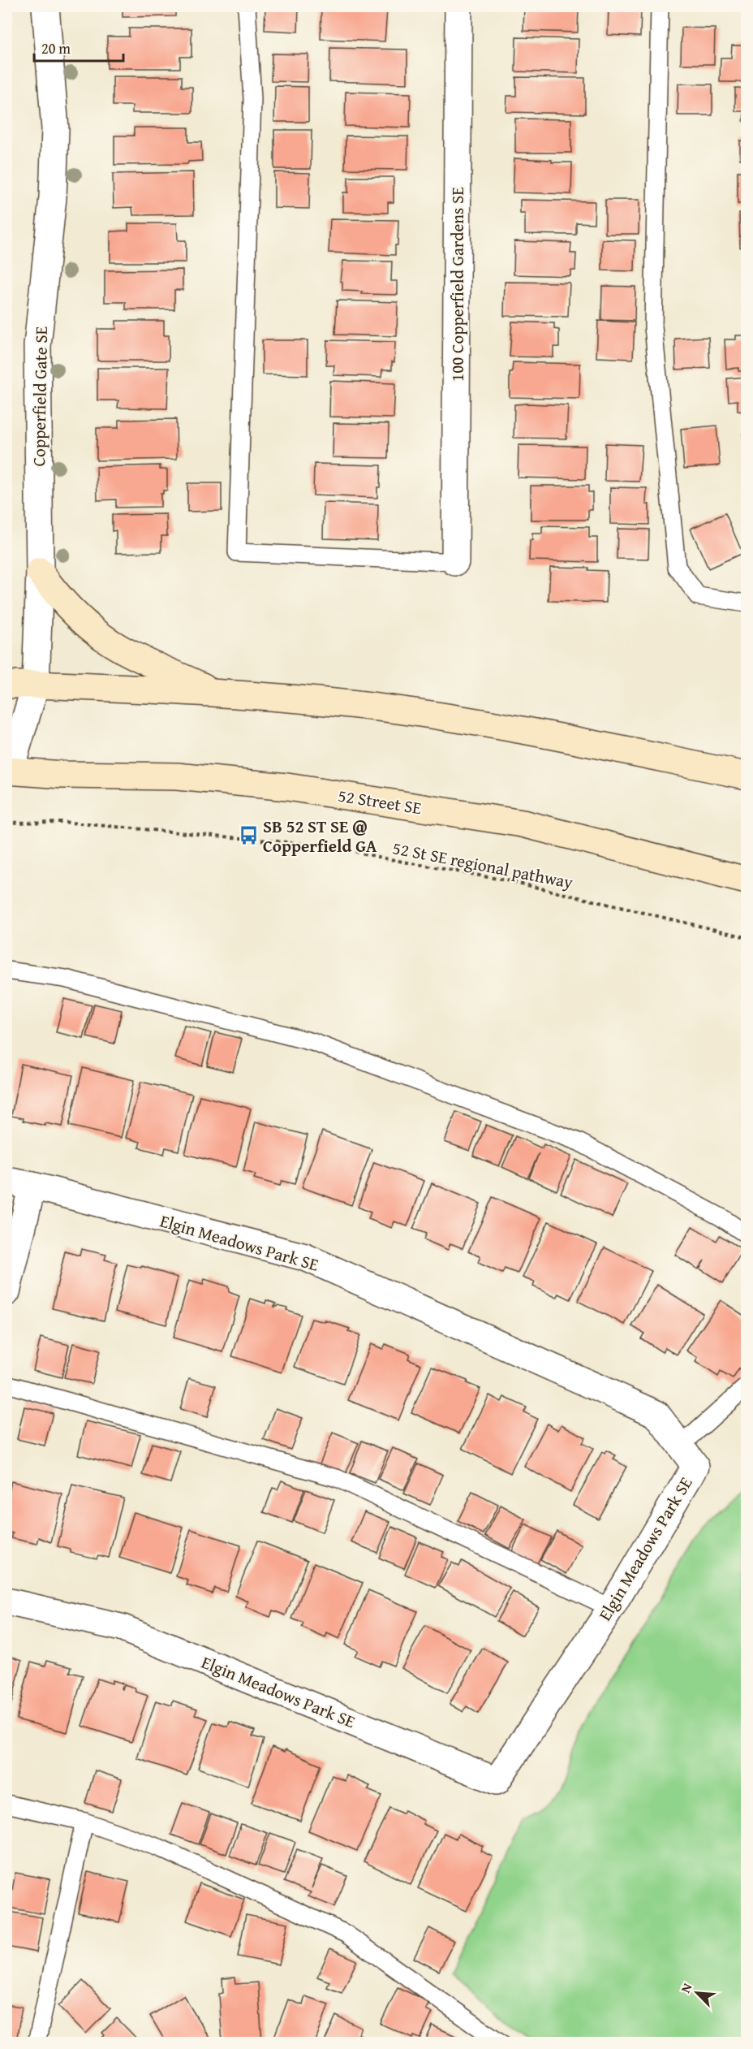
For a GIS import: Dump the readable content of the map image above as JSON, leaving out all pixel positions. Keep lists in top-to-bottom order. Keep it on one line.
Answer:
{"streets":{"main road":["52 Street SE"],"street":["100 Copperfield Gardens SE","Copperfield Gate SE","Elgin Meadows Park SE"],"path":["52 St SE regional pathway"]},"crossings":[["Copperfield Gate SE","52 Street SE"]],"places":{"bus stop":["SB 52 ST SE @ Copperfield GA"]},"scale_bar":"20 m","north":"top left"}
